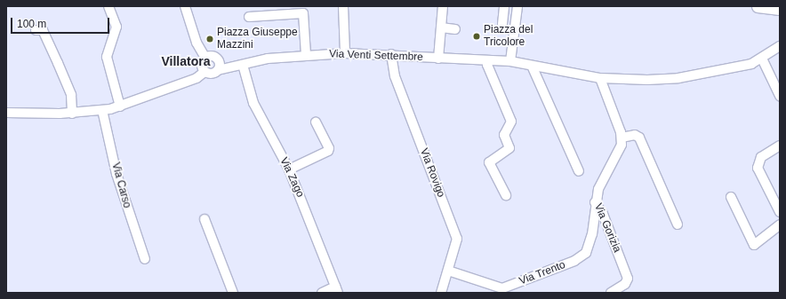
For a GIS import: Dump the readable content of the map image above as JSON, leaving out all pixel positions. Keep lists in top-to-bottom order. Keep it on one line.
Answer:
{"streets":{"street":["Via Venti Settembre","Via Rovigo","Via Zago","Via Carso","Via Gorizia","Via Trento"]},"crossings":[["Via Venti Settembre","Via Rovigo"],["Via Venti Settembre","Via Zago"],["Via Rovigo","Via Trento"],["Via Gorizia","Via Trento"]],"districts":["Villatora"],"places":["Piazza del Tricolore","Piazza Giuseppe Mazzini"],"scale_bar":"100 m"}
